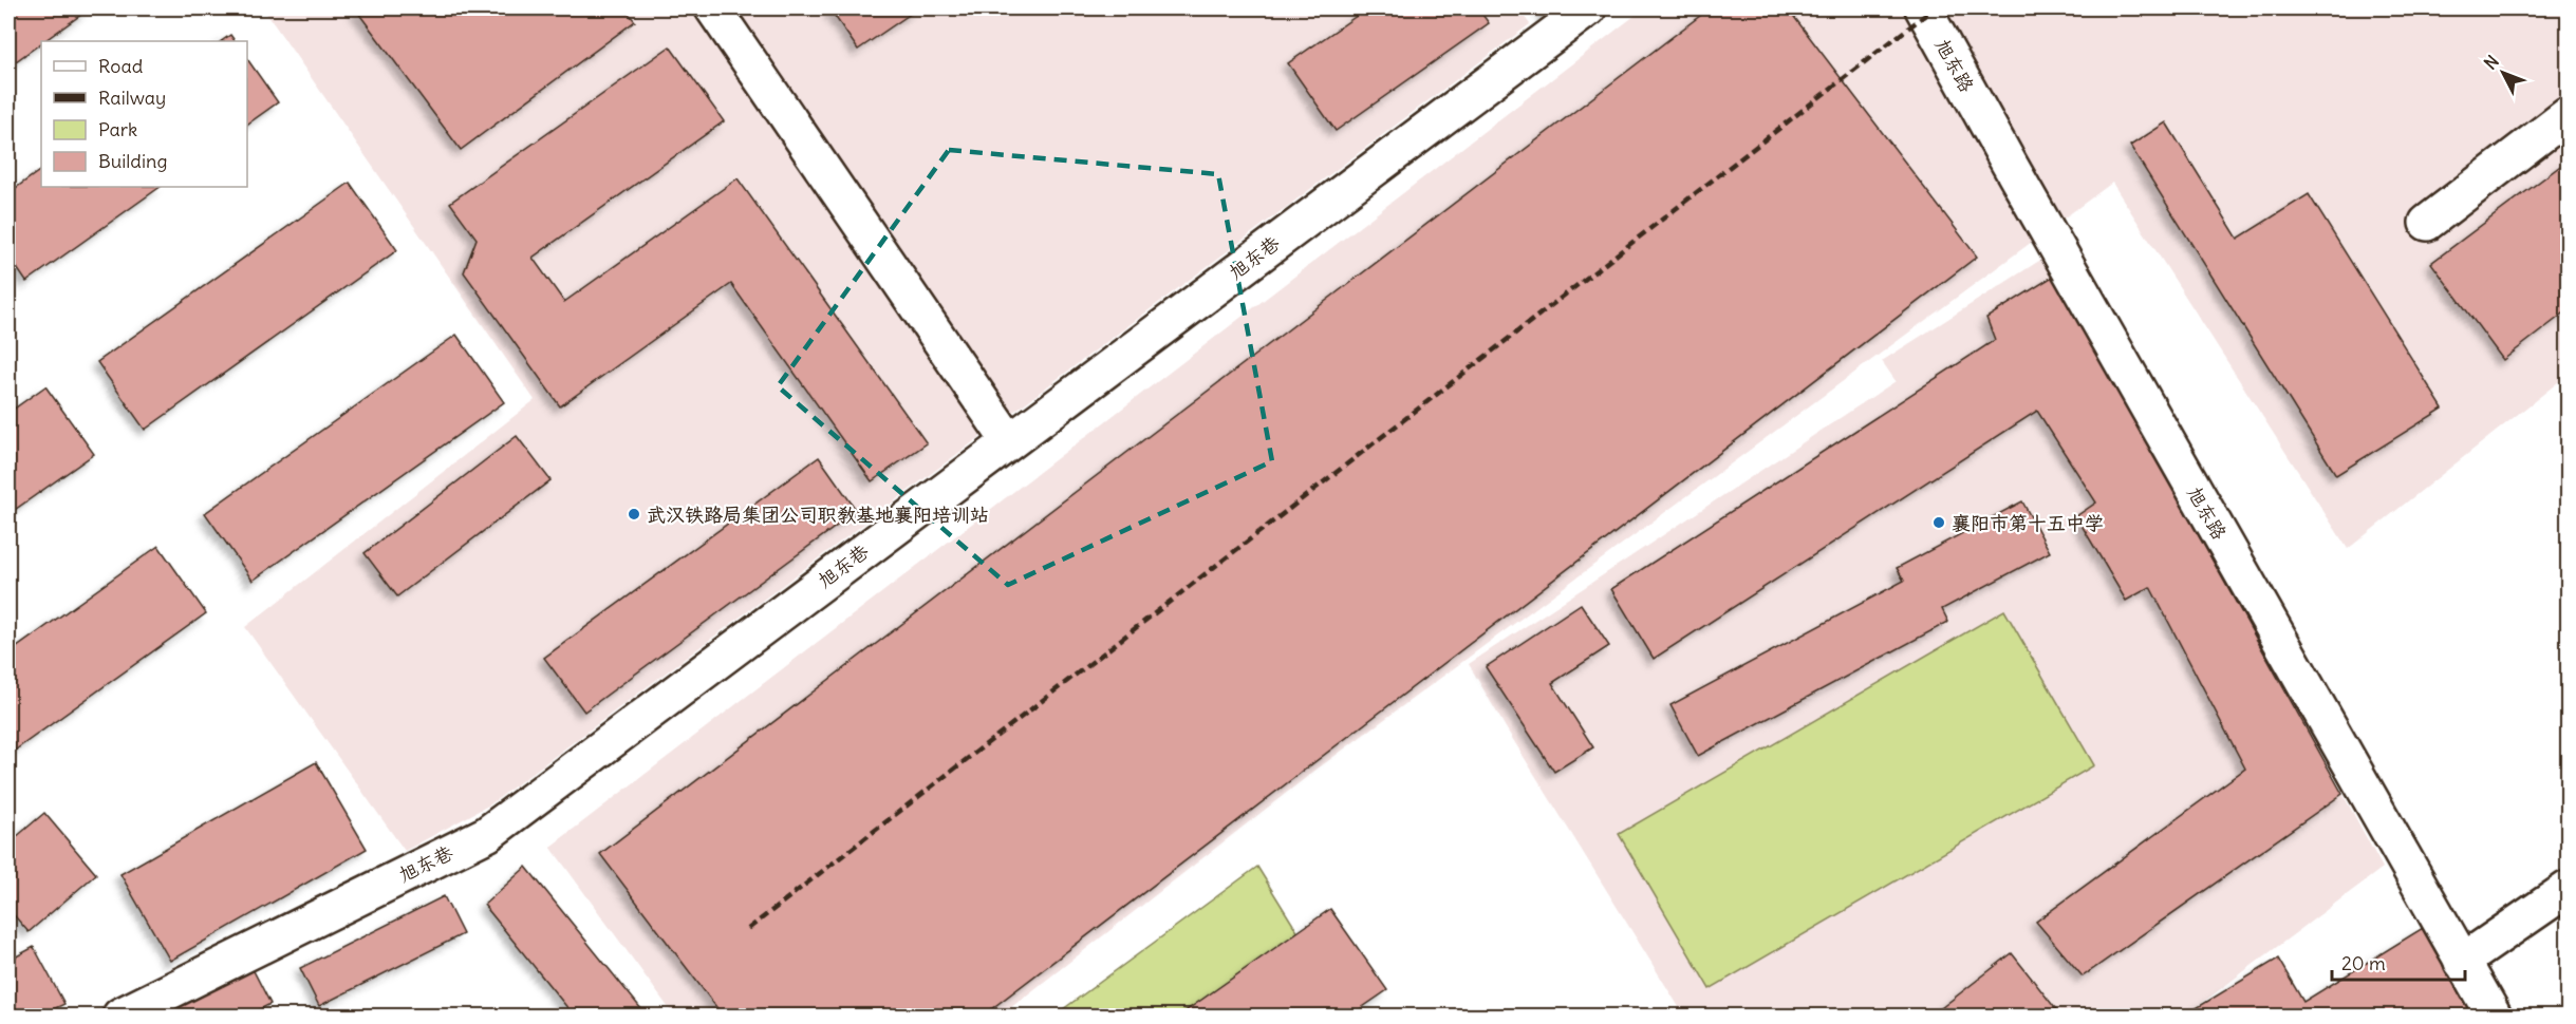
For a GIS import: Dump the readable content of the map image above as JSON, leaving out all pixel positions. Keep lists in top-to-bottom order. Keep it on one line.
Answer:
{"streets":{"street":["旭东路","旭东巷"]},"places":["武汉铁路局集团公司职教基地襄阳培训站","襄阳市第十五中学"],"legend":["Road","Railway","Park","Building"],"scale_bar":"20 m","north":"top left"}
